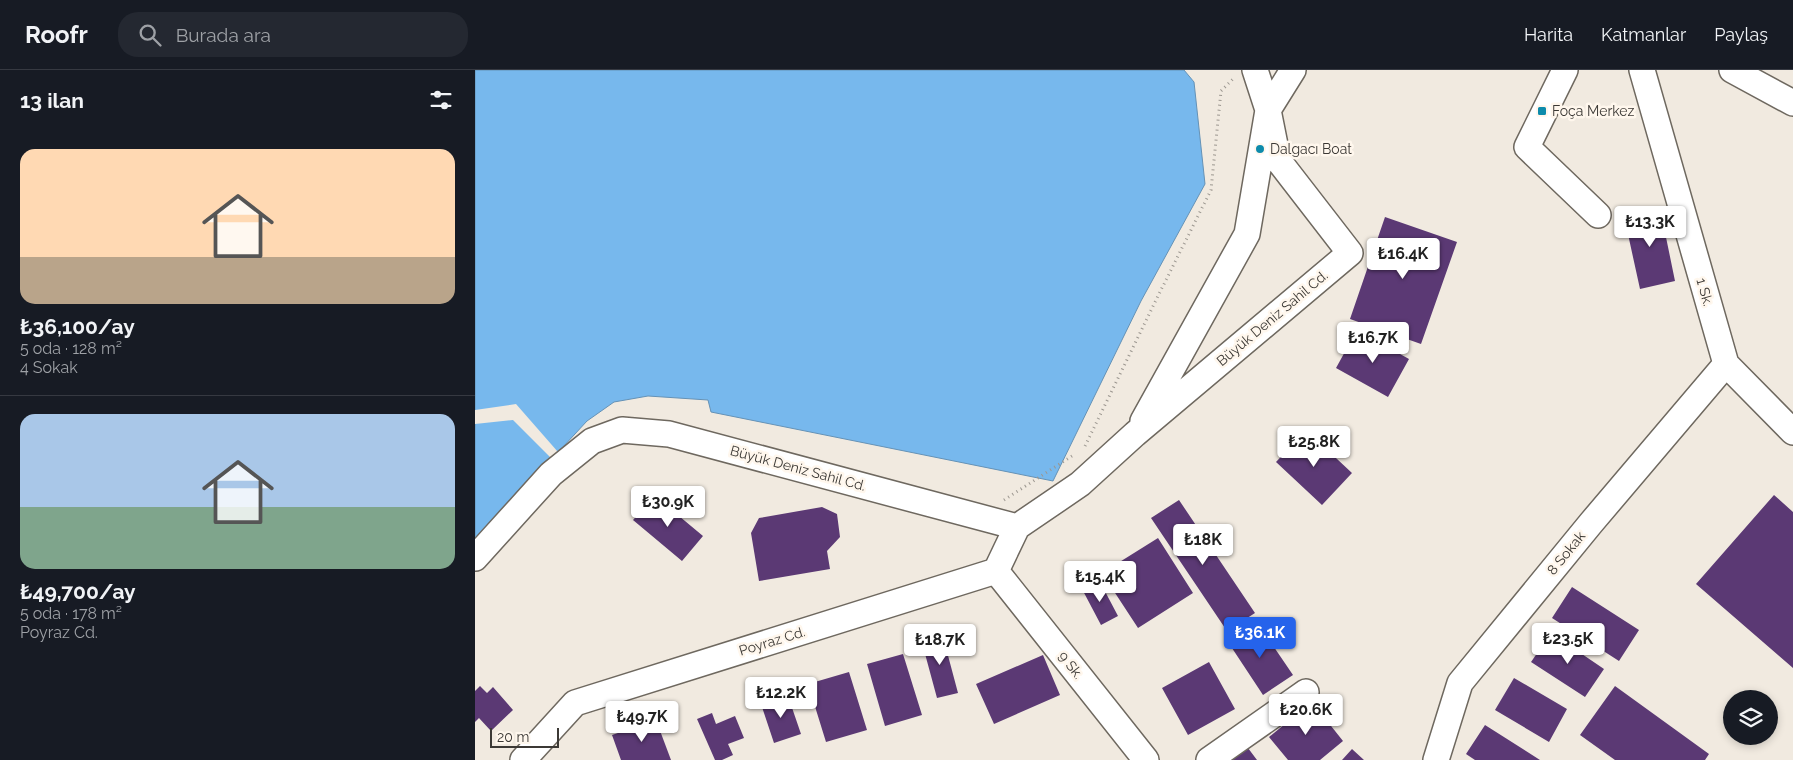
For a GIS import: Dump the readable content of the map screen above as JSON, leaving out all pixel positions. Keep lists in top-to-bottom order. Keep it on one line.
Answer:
{"streets":{"street":["1 Sk.","Büyük Deniz Sahil Cd.","8 Sokak","Poyraz Cd.","9 Sk."]},"crossings":[["1 Sk.","8 Sokak"],["Poyraz Cd.","9 Sk."]],"places":{"transit":["Foça Merkez"],"other":["Dalgacı Boat"]},"scale_bar":"20 m","page":{"header":"Roofr","search":"Burada ara","nav":["Harita","Katmanlar","Paylaş"],"heading":"13 ilan","list":[{"name":"₺36,100/ay","note":"5 oda · 128 m² · 4 Sokak"},{"name":"₺49,700/ay","note":"5 oda · 178 m² · Poyraz Cd."}],"price":["₺13.3K","₺16.4K","₺16.7K","₺25.8K","₺30.9K","₺18K","₺15.4K","₺36.1K","₺23.5K","₺18.7K","₺12.2K","₺20.6K","₺49.7K"],"scale":"20 m"}}
